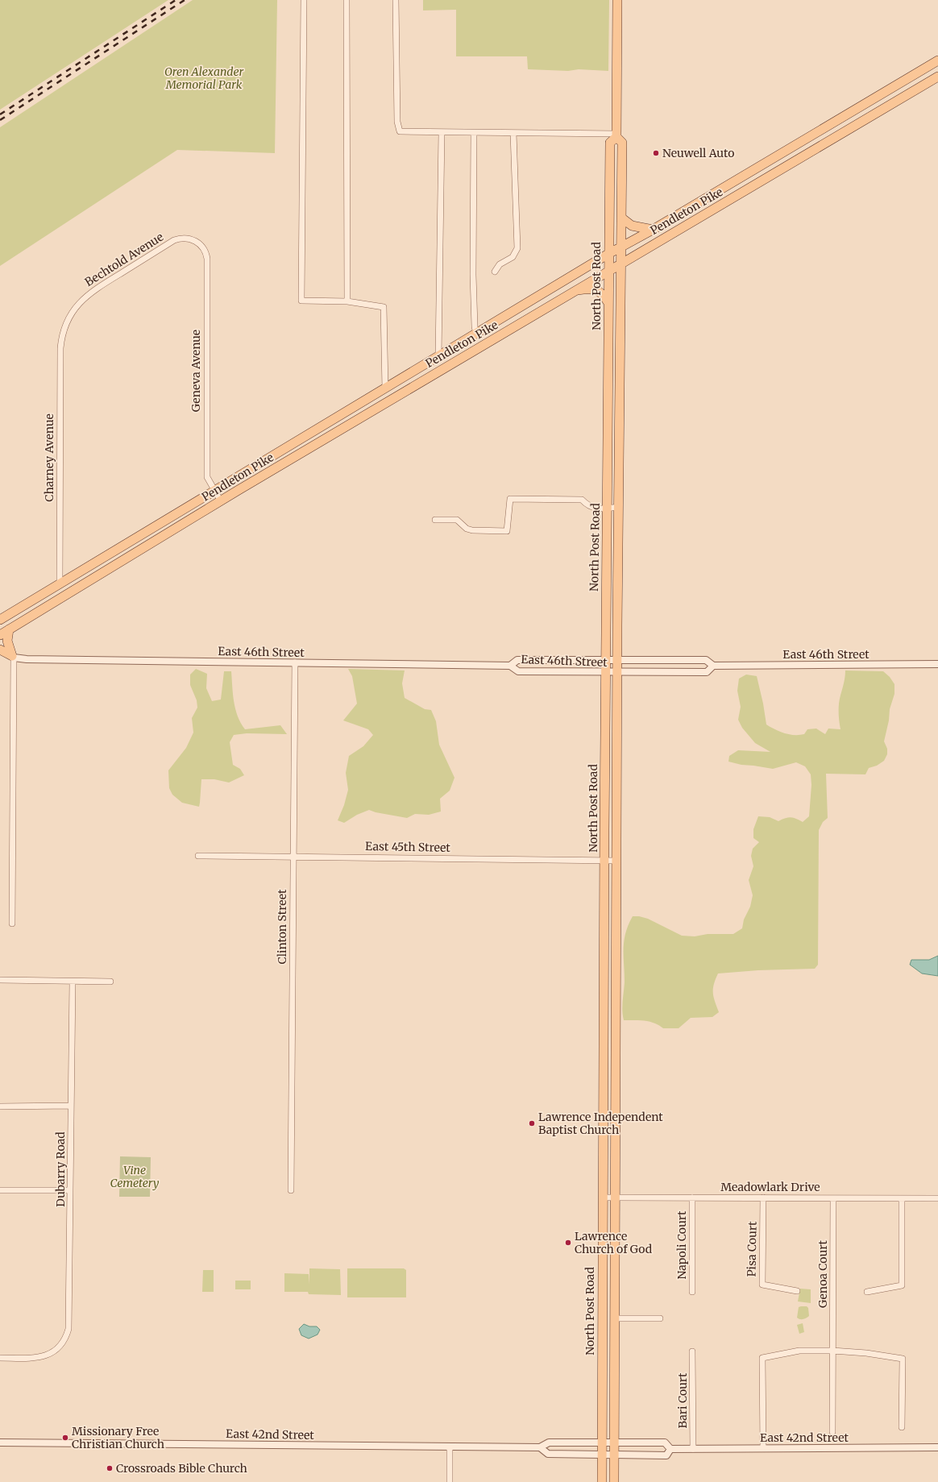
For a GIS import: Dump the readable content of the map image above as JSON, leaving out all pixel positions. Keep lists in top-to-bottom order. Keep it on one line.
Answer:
{"streets":{"main road":["Pendleton Pike","North Post Road"],"street":["Bechtold Avenue","Geneva Avenue","Charney Avenue","East 46th Street","East 45th Street","Clinton Street","Dubarry Road","Meadowlark Drive","Napoli Court","Pisa Court","Genoa Court","Bari Court","East 42nd Street"]},"crossings":[["Pendleton Pike","North Post Road"],["Pendleton Pike","Geneva Avenue"],["Pendleton Pike","Charney Avenue"],["Bechtold Avenue","Geneva Avenue"],["Bechtold Avenue","Charney Avenue"],["North Post Road","East 46th Street"],["North Post Road","East 45th Street"],["North Post Road","Meadowlark Drive"],["North Post Road","East 42nd Street"],["East 46th Street","Clinton Street"],["East 45th Street","Clinton Street"],["Meadowlark Drive","Napoli Court"],["Meadowlark Drive","Pisa Court"],["Meadowlark Drive","Genoa Court"],["Bari Court","East 42nd Street"]],"parks":["Oren Alexander Memorial Park","Vine Cemetery"],"places":["Neuwell Auto","Lawrence Independent Baptist Church","Lawrence Church of God","Missionary Free Christian Church","Crossroads Bible Church"]}
